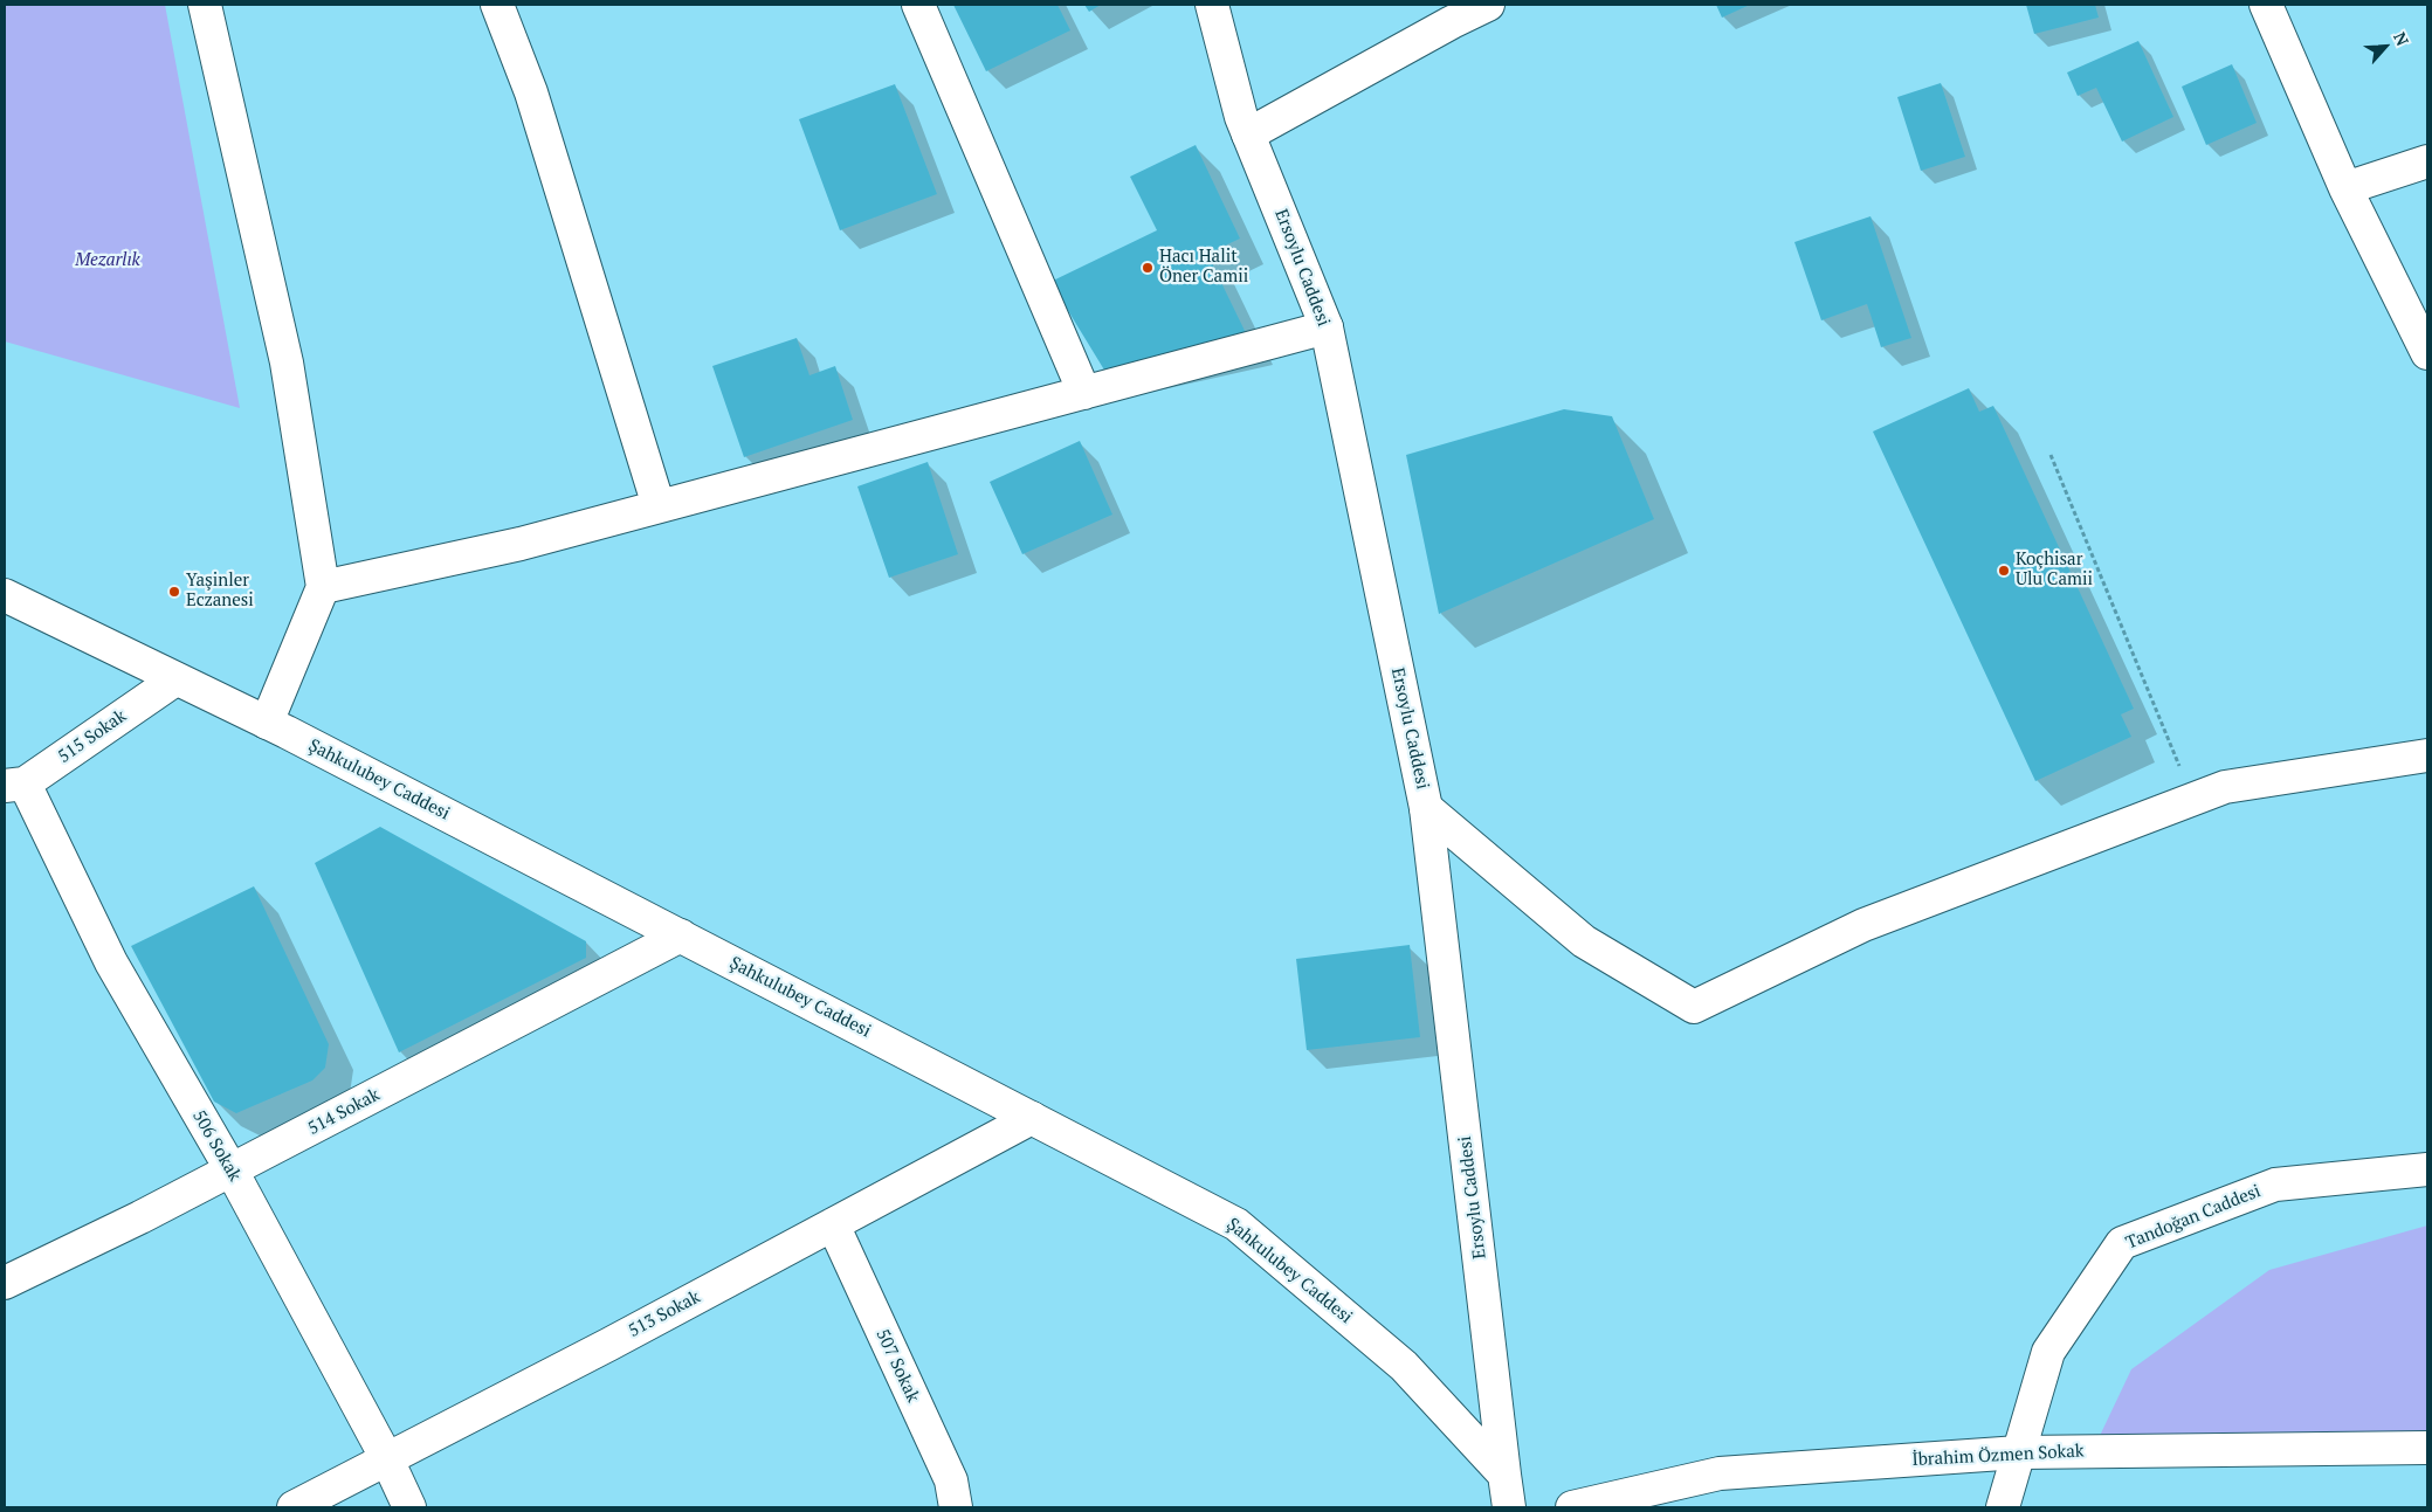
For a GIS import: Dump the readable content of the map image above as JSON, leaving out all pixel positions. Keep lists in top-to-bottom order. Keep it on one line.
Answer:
{"streets":{"street":["Ersoylu Caddesi","515 Sokak","Şahkulubey Caddesi","514 Sokak","506 Sokak","Tandoğan Caddesi","513 Sokak","507 Sokak","İbrahim Özmen Sokak"]},"crossings":[["Ersoylu Caddesi","Şahkulubey Caddesi"],["515 Sokak","Şahkulubey Caddesi"],["515 Sokak","506 Sokak"],["Şahkulubey Caddesi","514 Sokak"],["Şahkulubey Caddesi","513 Sokak"],["514 Sokak","506 Sokak"],["506 Sokak","513 Sokak"],["Tandoğan Caddesi","İbrahim Özmen Sokak"],["513 Sokak","507 Sokak"]],"parks":["Mezarlık"],"places":["Hacı Halit Öner Camii","Koçhisar Ulu Camii","Yaşinler Eczanesi"],"north":"top right"}
